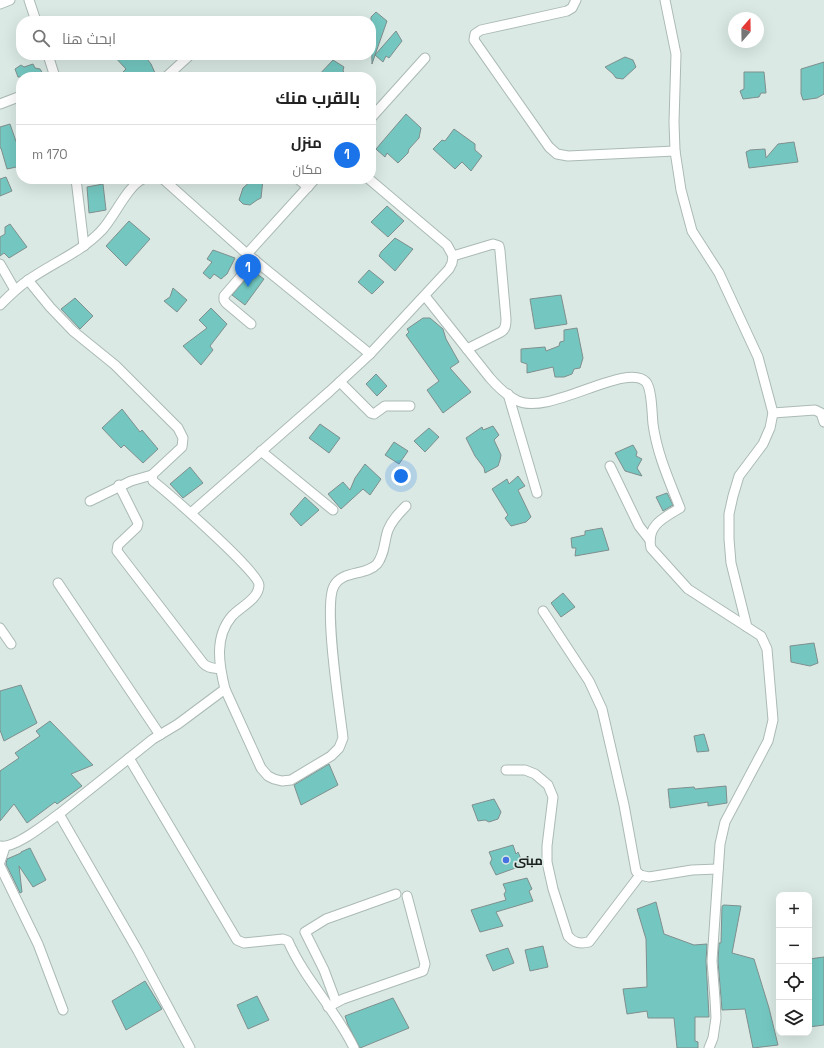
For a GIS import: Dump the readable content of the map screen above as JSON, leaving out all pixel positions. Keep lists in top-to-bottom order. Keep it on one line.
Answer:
{"places":["مبنى"],"north":"top","page":{"search":"ابحث هنا","heading":"بالقرب منك","list":[{"mark":"1","name":"منزل","note":"مكان","value":"170 m"}],"pins":"1","map_buttons":["+","−"]}}
